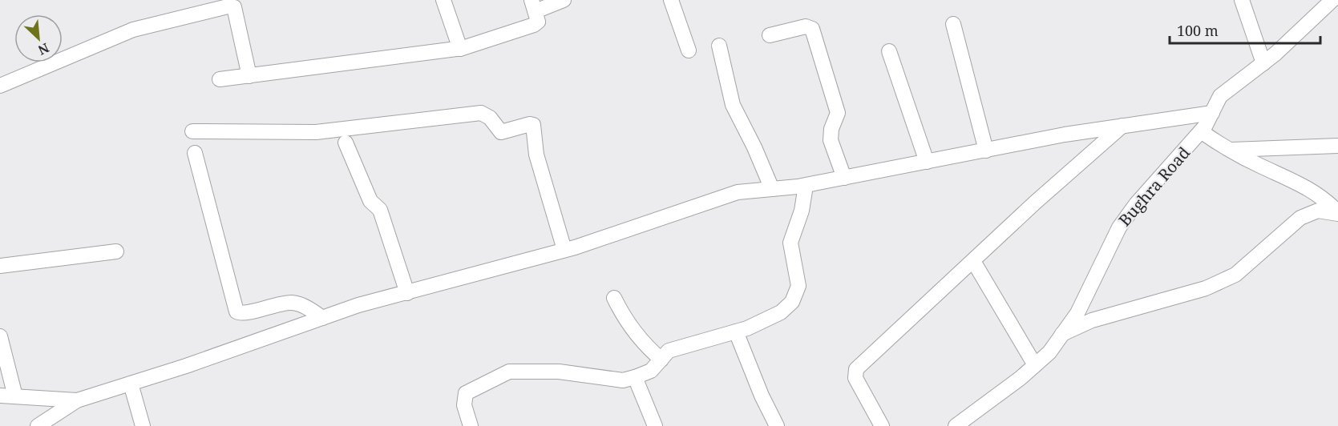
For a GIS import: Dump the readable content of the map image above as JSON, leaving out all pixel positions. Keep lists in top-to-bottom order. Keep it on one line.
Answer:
{"streets":{"street":["Bughra Road"]},"scale_bar":"100 m","north":"bottom right"}
